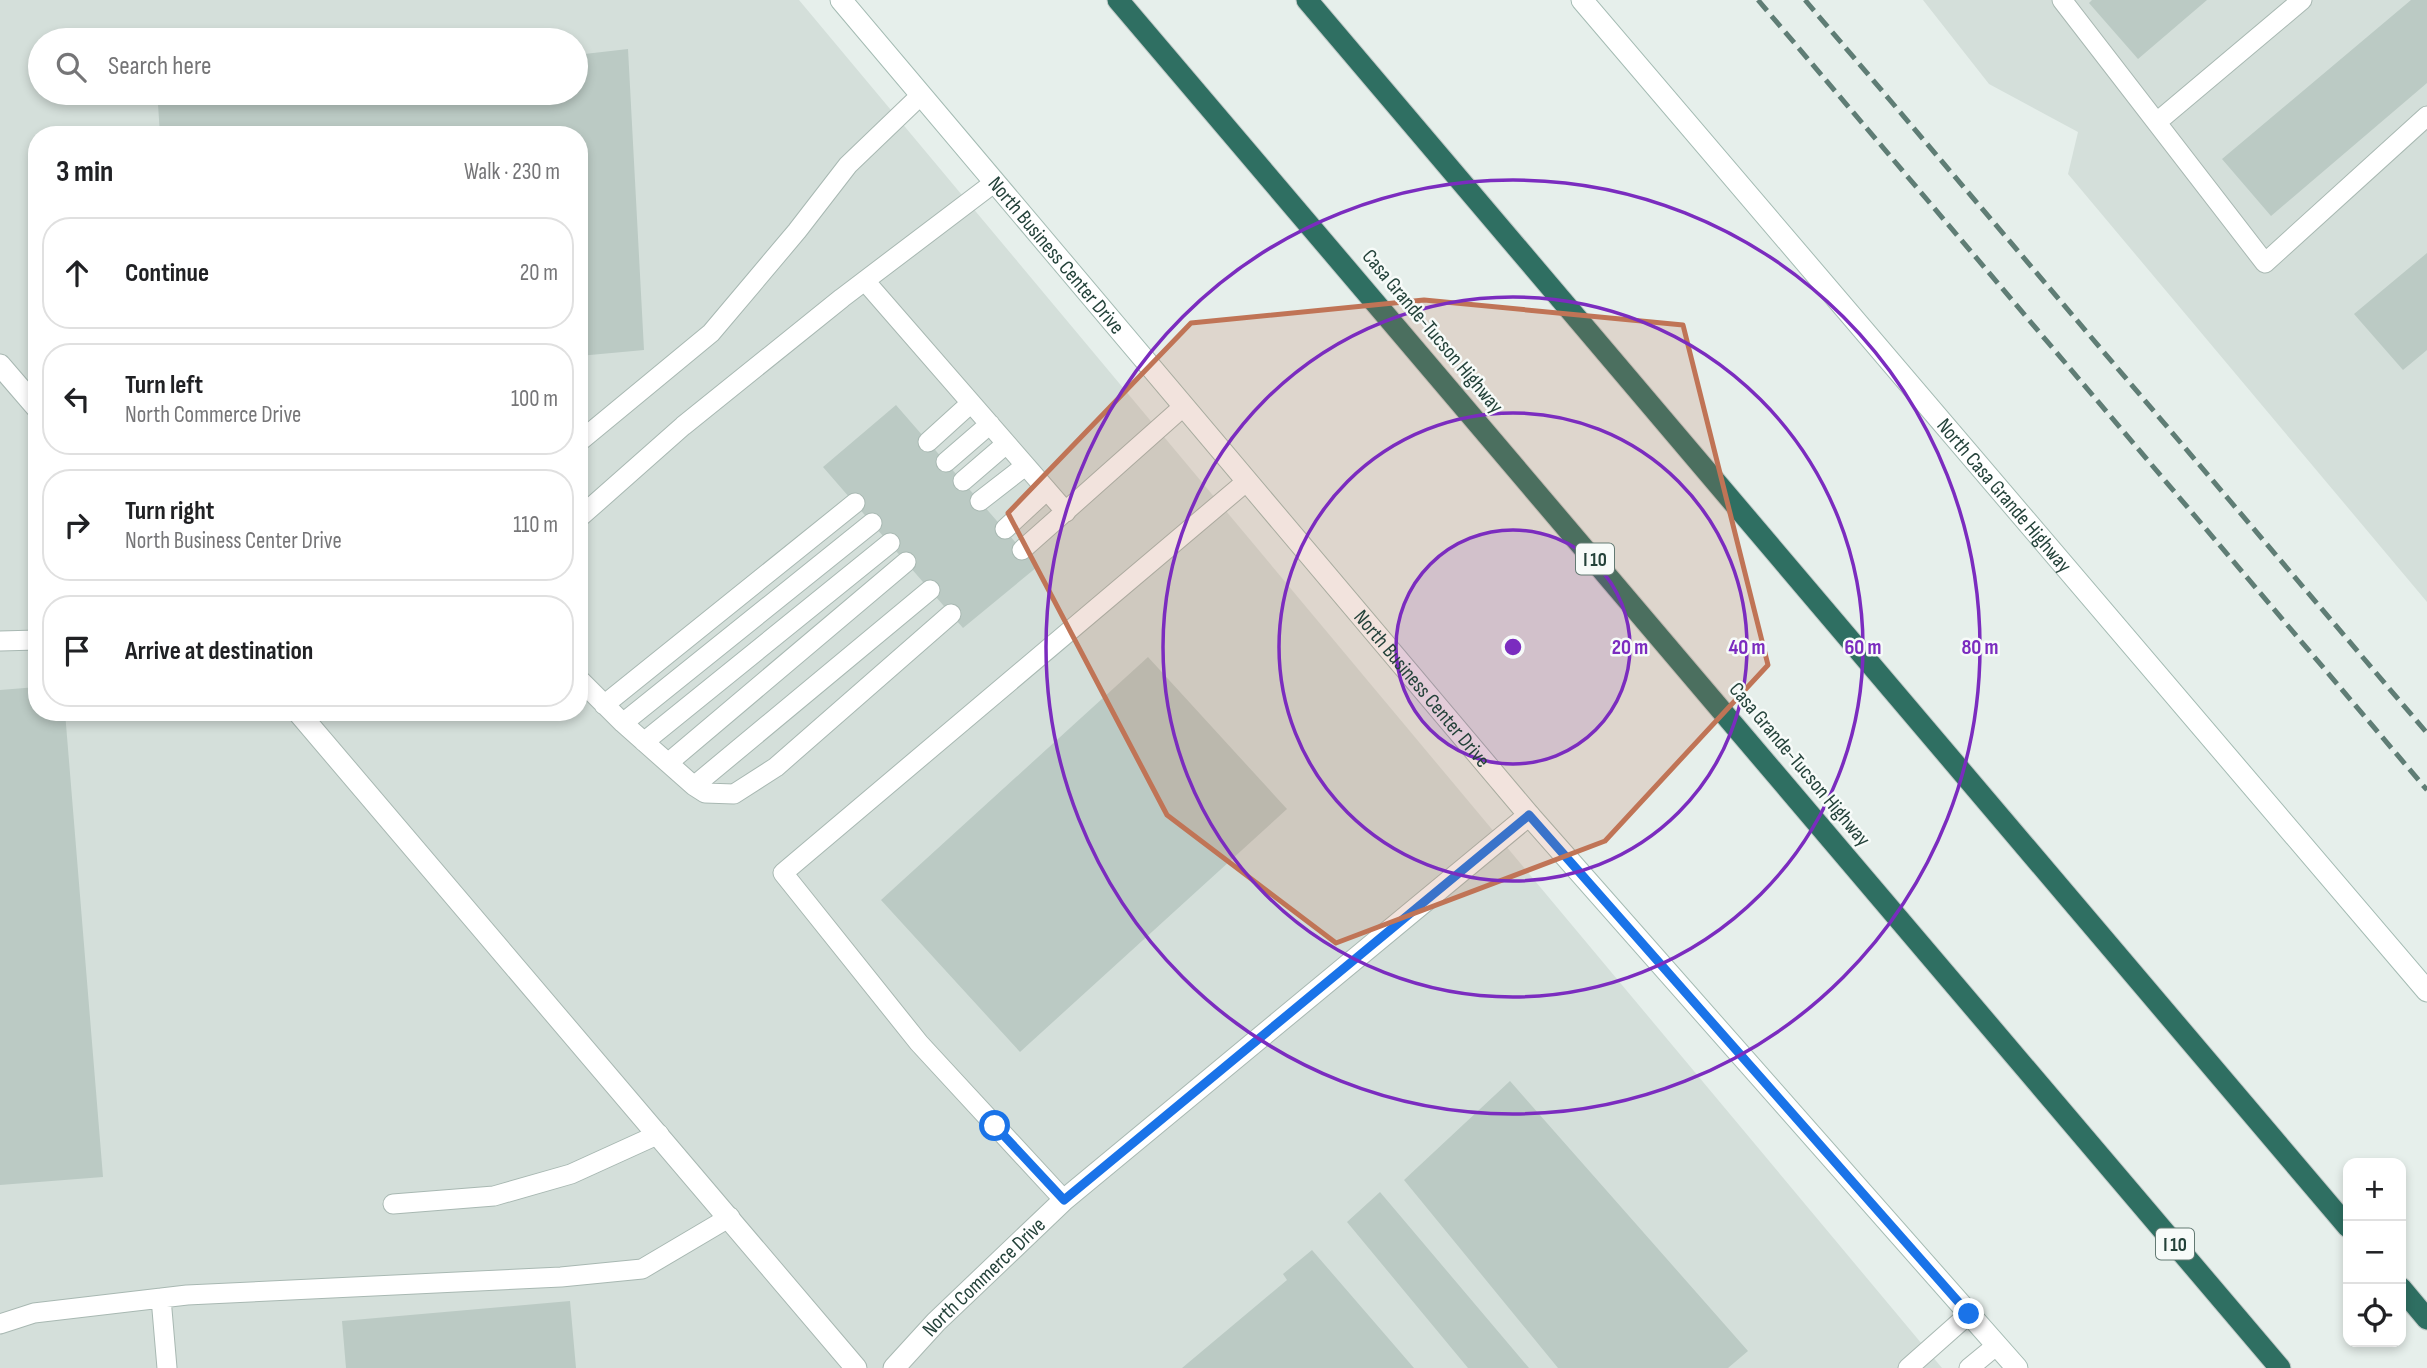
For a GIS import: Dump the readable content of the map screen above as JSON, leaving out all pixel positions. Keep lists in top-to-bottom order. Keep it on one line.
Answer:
{"streets":{"highway":["Casa Grande-Tucson Highway","I 10"],"main road":["North Business Center Drive","North Casa Grande Highway","North Commerce Drive"]},"crossings":[["North Business Center Drive","North Commerce Drive"]],"page":{"search":"Search here","heading":["3 min","Walk · 230 m"],"list":[["Continue","20 m"],["Turn left","North Commerce Drive","100 m"],["Turn right","North Business Center Drive","110 m"],"Arrive at destination"],"map_buttons":["+","−"]},"rings":["20 m","40 m","60 m","80 m"]}
